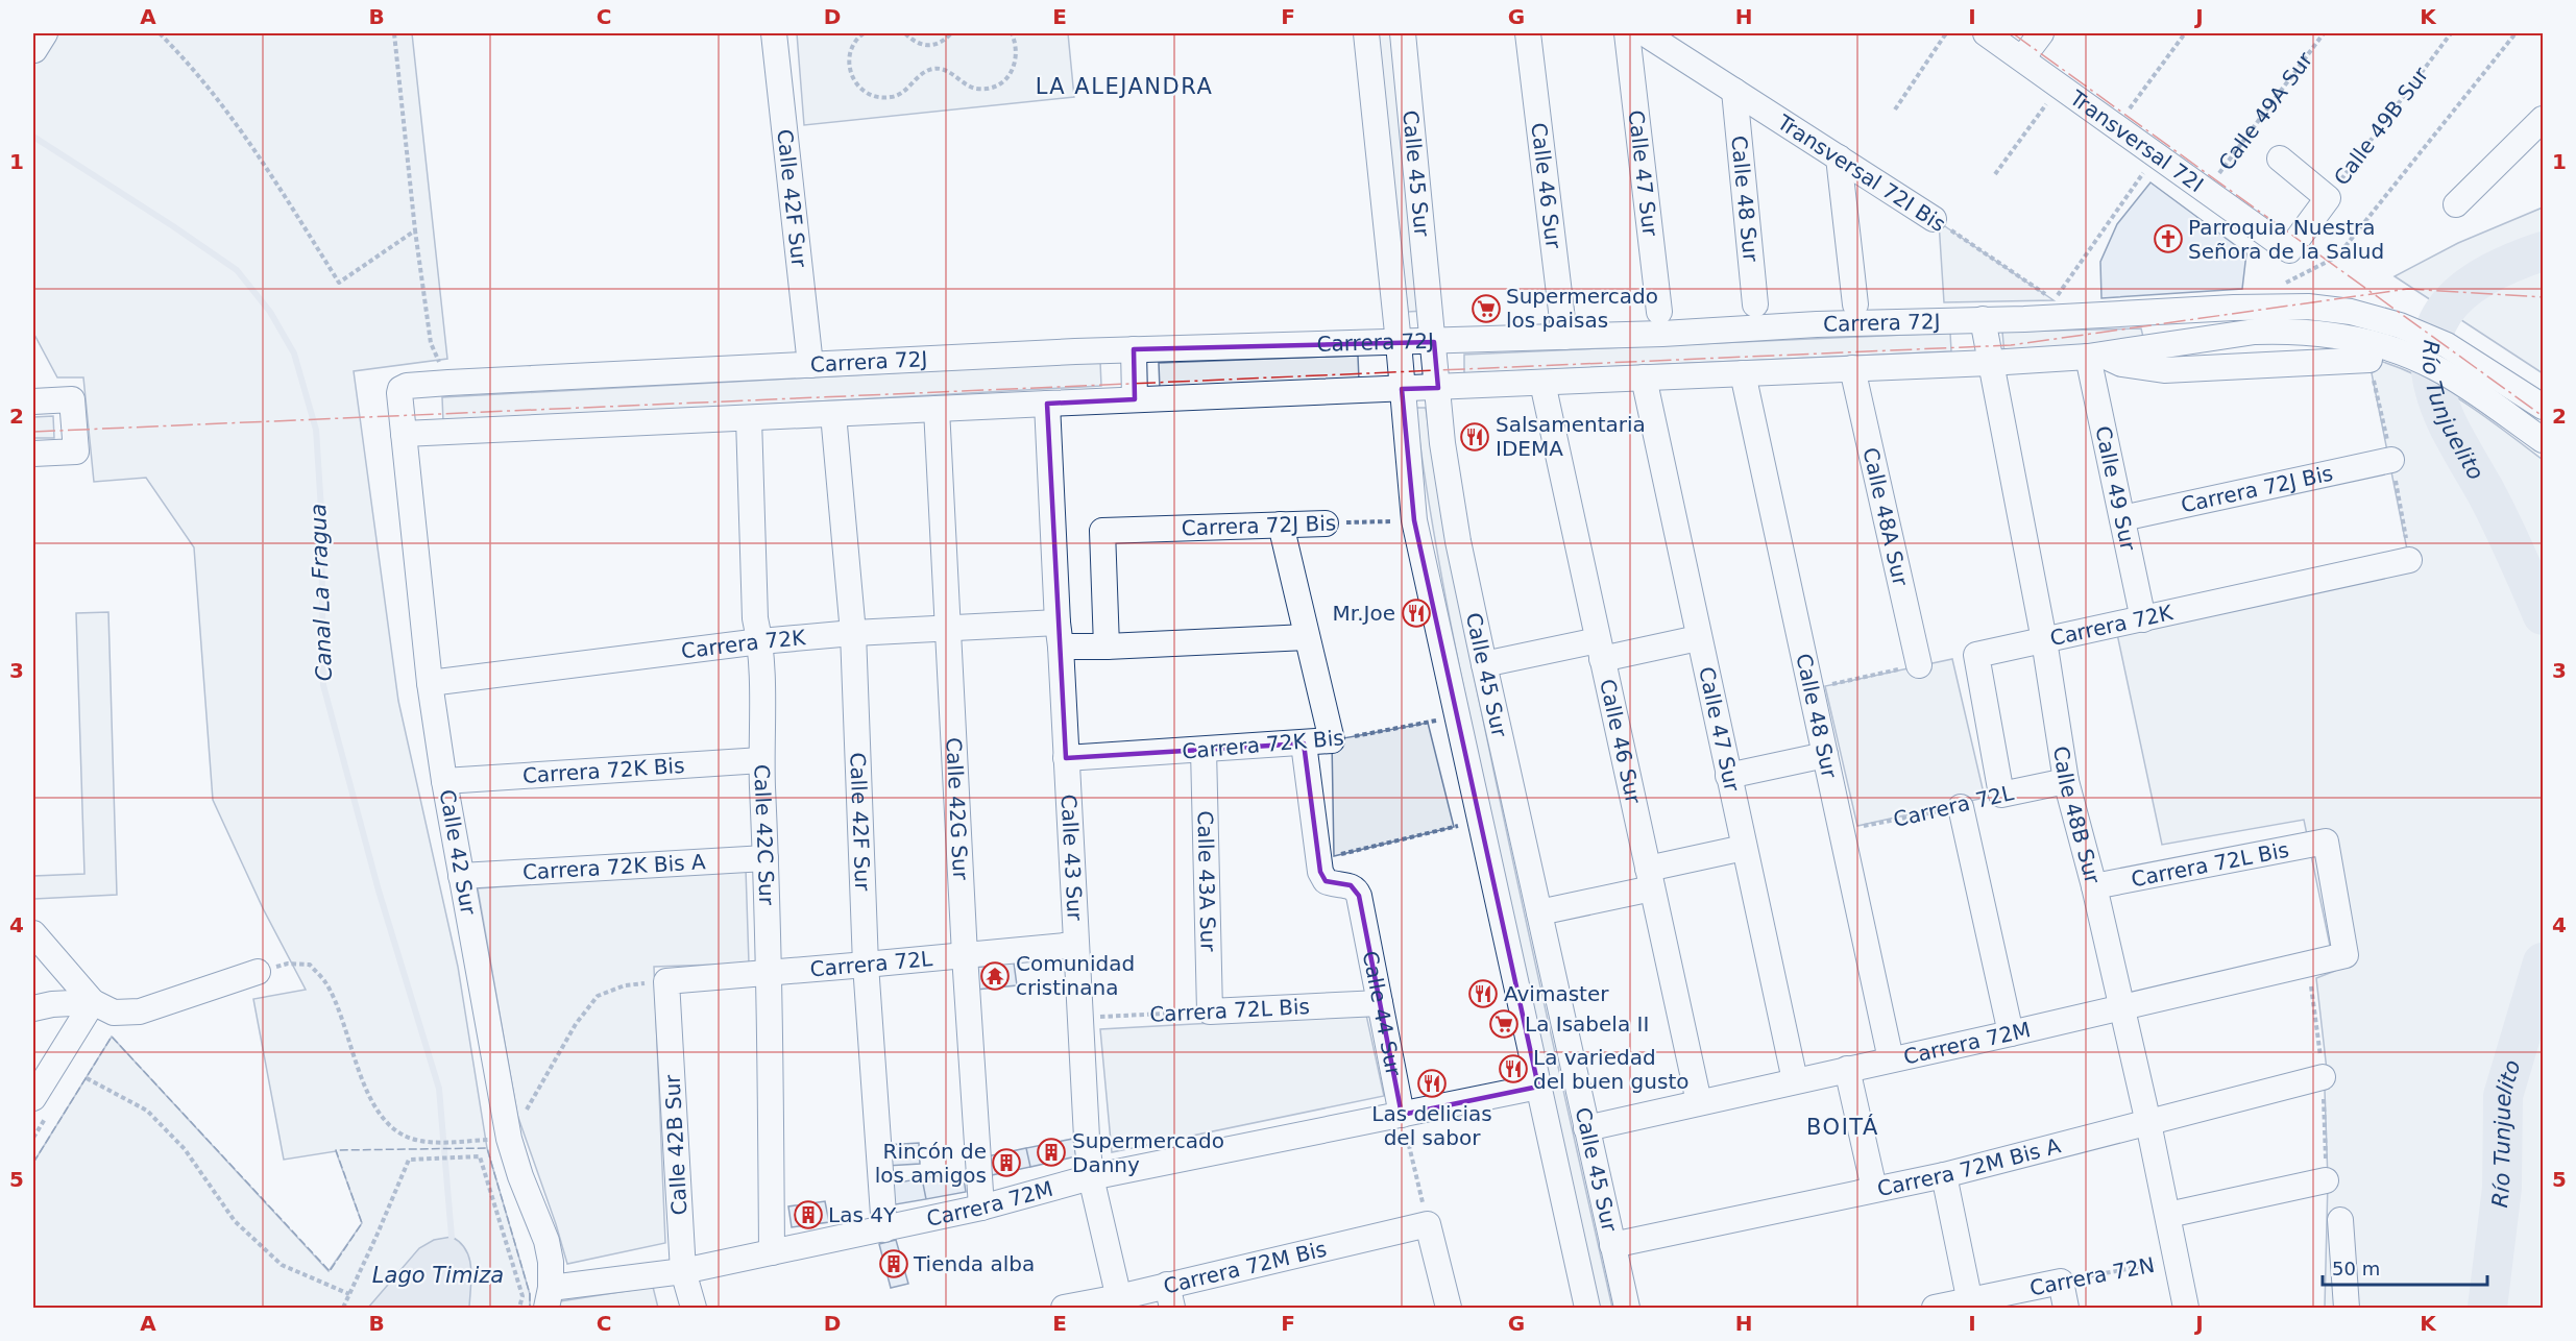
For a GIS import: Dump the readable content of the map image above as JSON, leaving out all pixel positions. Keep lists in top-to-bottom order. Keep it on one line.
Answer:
{"streets":{"street":["Calle 49B Sur","Transversal 72I","Calle 47 Sur","Transversal 72I Bis","Calle 45 Sur","Calle 46 Sur","Calle 48 Sur","Calle 42F Sur","Carrera 72J","Calle 49 Sur","Carrera 72J Bis","Calle 48A Sur","Carrera 72K","Carrera 72K Bis","Carrera 72L","Calle 42G Sur","Calle 48B Sur","Calle 42C Sur","Calle 42 Sur","Calle 43 Sur","Carrera 72L Bis","Carrera 72K Bis A","Calle 43A Sur","Calle 44 Sur","Carrera 72M","Calle 42B Sur","Carrera 72M Bis A","Carrera 72M Bis","Carrera 72N"],"path":["Calle 49A Sur"]},"crossings":[["Calle 49A Sur","Transversal 72I"],["Calle 49B Sur","Transversal 72I"],["Transversal 72I","Transversal 72I Bis"],["Calle 47 Sur","Carrera 72M"],["Transversal 72I Bis","Calle 48 Sur"],["Calle 45 Sur","Carrera 72J"],["Calle 45 Sur","Carrera 72J Bis"],["Calle 45 Sur","Carrera 72K Bis"],["Calle 45 Sur","Carrera 72M"],["Calle 45 Sur","Carrera 72M Bis A"],["Calle 46 Sur","Carrera 72J"],["Calle 46 Sur","Carrera 72M"],["Calle 48 Sur","Carrera 72L"],["Calle 48 Sur","Carrera 72M"],["Calle 42F Sur","Carrera 72J"],["Calle 42F Sur","Carrera 72K"],["Calle 42F Sur","Carrera 72L"],["Calle 42F Sur","Carrera 72M"],["Carrera 72J","Calle 48B Sur"],["Carrera 72J","Calle 42 Sur"],["Calle 49 Sur","Carrera 72J Bis"],["Calle 49 Sur","Carrera 72K"],["Carrera 72J Bis","Carrera 72K"],["Carrera 72K","Carrera 72L"],["Carrera 72K","Calle 42G Sur"],["Carrera 72K","Calle 48B Sur"],["Carrera 72K","Calle 42C Sur"],["Carrera 72K","Calle 42 Sur"],["Carrera 72K","Calle 43 Sur"],["Carrera 72K Bis","Calle 42C Sur"],["Carrera 72K Bis","Calle 42 Sur"],["Carrera 72K Bis","Calle 43 Sur"],["Carrera 72K Bis","Calle 43A Sur"],["Carrera 72K Bis","Calle 44 Sur"],["Carrera 72L","Calle 42G Sur"],["Carrera 72L","Calle 48B Sur"],["Carrera 72L","Calle 42C Sur"],["Carrera 72L","Calle 43 Sur"],["Carrera 72L","Calle 42B Sur"],["Calle 42G Sur","Carrera 72M"],["Calle 48B Sur","Carrera 72L Bis"],["Calle 48B Sur","Carrera 72M"],["Calle 48B Sur","Carrera 72M Bis A"],["Calle 48B Sur","Carrera 72N"],["Calle 42C Sur","Carrera 72K Bis A"],["Calle 42C Sur","Carrera 72M"],["Calle 42 Sur","Carrera 72K Bis A"],["Calle 42 Sur","Carrera 72M"],["Calle 43 Sur","Carrera 72L Bis"],["Calle 43 Sur","Carrera 72M"],["Calle 43 Sur","Carrera 72M Bis"],["Carrera 72L Bis","Calle 43A Sur"],["Carrera 72L Bis","Calle 44 Sur"],["Carrera 72L Bis","Carrera 72M"],["Calle 44 Sur","Carrera 72M"],["Carrera 72M","Calle 42B Sur"]],"districts":["LA ALEJANDRA","BOITÁ"],"water":["Río Tunjuelito","Canal La Fragua","Lago Timiza"],"places":{"church":["Parroquia Nuestra Señora de la Salud"],"supermarket":["Supermercado los paisas","La Isabela II"],"restaurant":["Salsamentaria IDEMA","Mr.Joe","Avimaster","La variedad del buen gusto","Las delicias del sabor"],"temple":["Comunidad cristinana"],"building":["Supermercado Danny","Rincón de los amigos","Las 4Y","Tienda alba"]},"scale_bar":"50 m","grid":{"columns":["A","B","C","D","E","F","G","H","I","J","K"],"rows":["1","2","3","4","5"]}}
